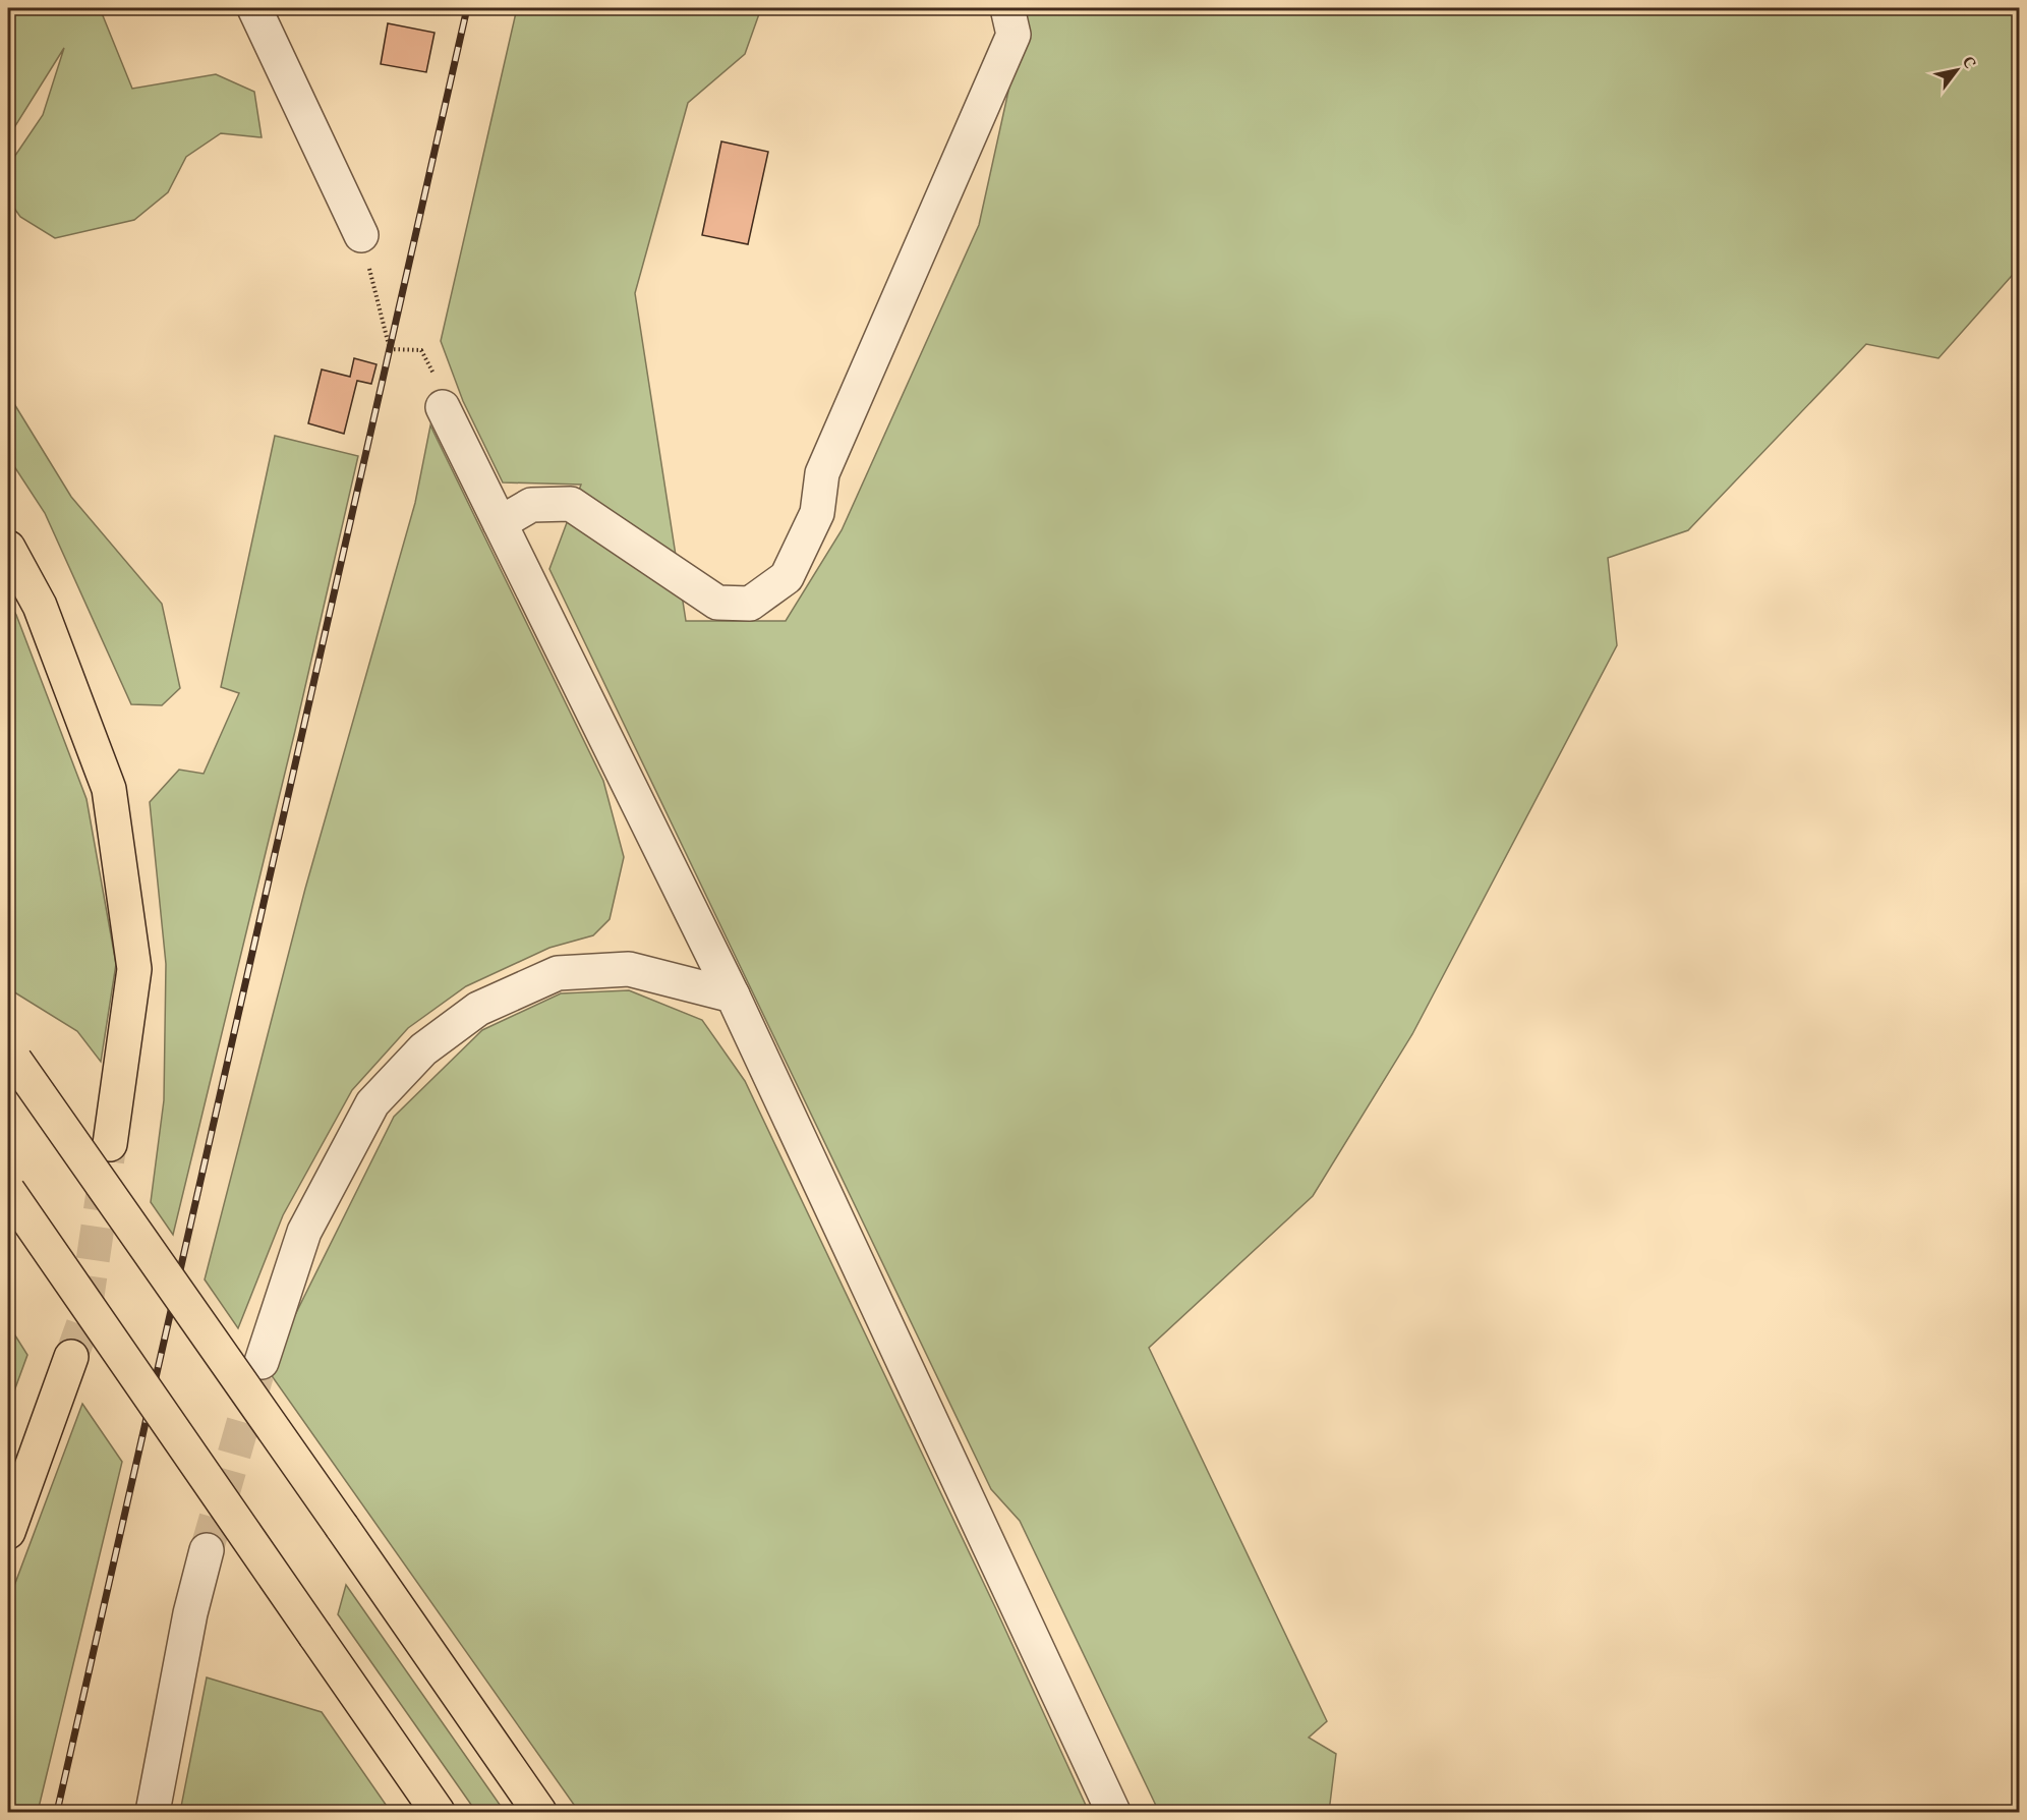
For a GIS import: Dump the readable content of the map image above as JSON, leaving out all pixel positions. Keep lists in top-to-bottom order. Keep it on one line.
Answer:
{"north":"top right"}
